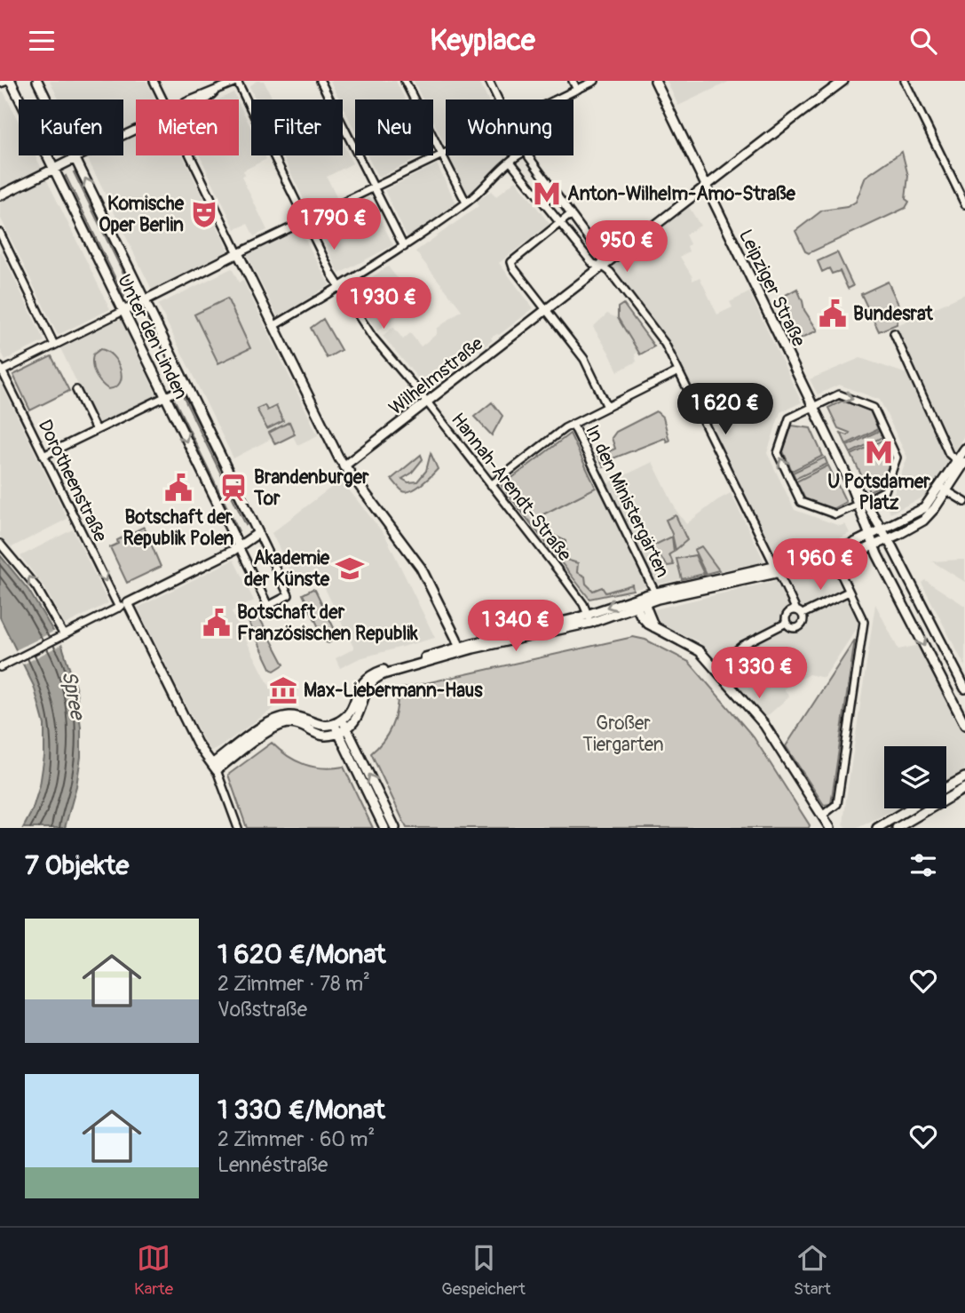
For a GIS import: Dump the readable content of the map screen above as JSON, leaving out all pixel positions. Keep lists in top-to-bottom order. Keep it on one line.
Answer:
{"streets":{"main road":["Leipziger Straße","Unter den Linden","Wilhelmstraße"],"street":["Dorotheenstraße","Hannah-Arendt-Straße","In den Ministergärten"]},"crossings":[["Leipziger Straße","Wilhelmstraße"],["Wilhelmstraße","Hannah-Arendt-Straße"]],"one_way":["Dorotheenstraße"],"water":["Spree"],"parks":["Großer Tiergarten"],"places":{"metro station":["Anton-Wilhelm-Amo-Straße","U Potsdamer Platz"],"theatre":["Komische Oper Berlin"],"public building":["Bundesrat","Botschaft der Republik Polen","Botschaft der Französischen Republik"],"station":["Brandenburger Tor"],"school or university":["Akademie der Künste"],"museum":["Max-Liebermann-Haus"]},"page":{"header":"Keyplace","chip":["Kaufen","Mieten","Filter","Neu","Wohnung"],"price":["1 790 €","950 €","1 930 €","1 620 €","1 960 €","1 340 €","1 330 €"],"heading":"7 Objekte","list":[{"name":"1 620 €/Monat","note":"2 Zimmer · 78 m² · Voßstraße"},{"name":"1 330 €/Monat","note":"2 Zimmer · 60 m² · Lennéstraße"}],"tabs":["Karte","Gespeichert","Start"]}}
